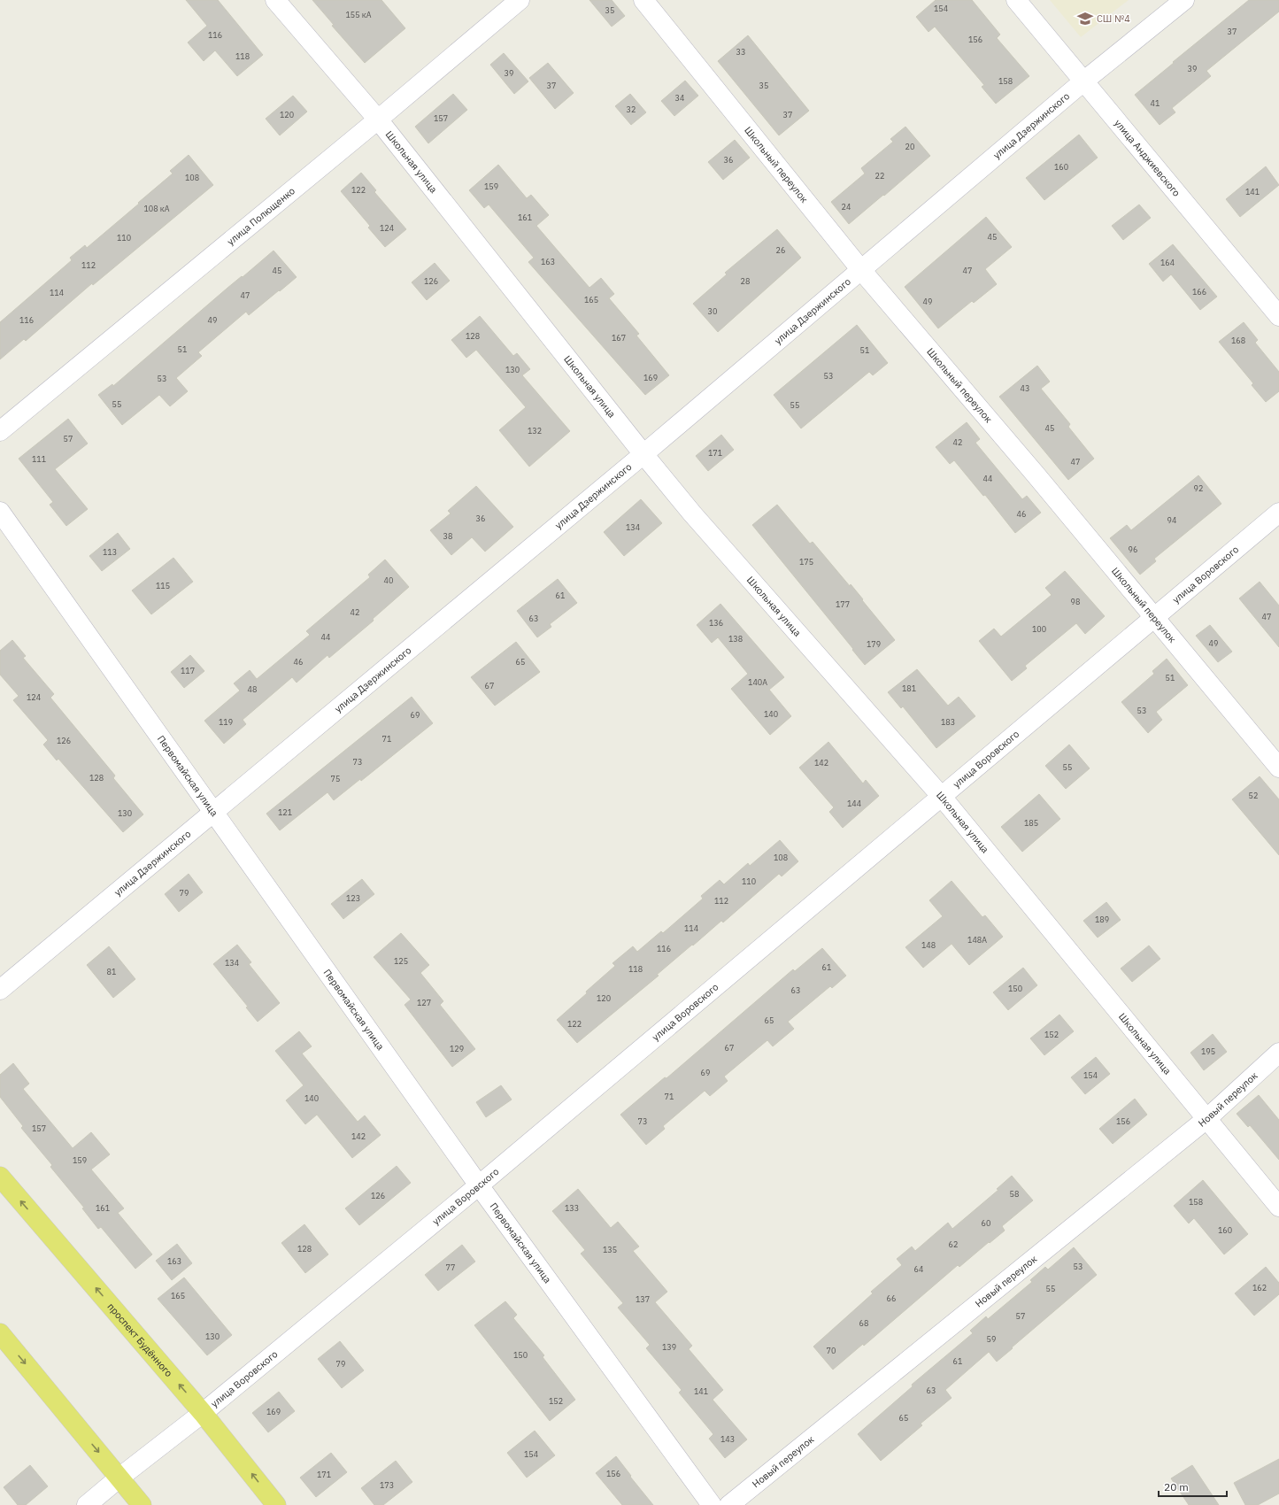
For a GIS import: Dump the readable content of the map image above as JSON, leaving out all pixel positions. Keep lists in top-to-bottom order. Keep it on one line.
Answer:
{"streets":{"main road":["проспект Будённого"],"street":["улица Дзержинского","улица Анджиевского","Школьная улица","Школьный переулок","улица Полющенко","улица Воровского","Первомайская улица","Новый переулок"]},"crossings":[["улица Дзержинского","улица Анджиевского"],["улица Дзержинского","Школьная улица"],["улица Дзержинского","Школьный переулок"],["улица Дзержинского","Первомайская улица"],["Школьная улица","улица Полющенко"],["Школьная улица","улица Воровского"],["Школьная улица","Новый переулок"],["Школьный переулок","улица Воровского"],["улица Воровского","Первомайская улица"],["улица Воровского","проспект Будённого"]],"places":{"school or university":["СШ №4"]},"house_numbers":["154","35","155 кА","37","116","156","33","118","39","39","158","37","35","34","41","32","120","37","157","20","36","160","22","108","159","122","141","24","108 кА","161","124","45","110","26","163","164","112","45","47","126","28","166","114","47","165","49","30","116","49","128","167","168","51","51","130","53","169","53","43","55","55","45","132","57","42","171","111","47","44","92","46","36","94","134","38","96","113","175","40","115","61","98","177","42","47","63","136","100","44","138","49","179","46","65","117","51","140А","67","181","48","124","53","140","69","119","183","71","126","73","142","55","128","75","52","144","121","130","185","108","110","79","123","112","189","114","148А","148","116","125","134","61","118","81","150","63","120","127","65","122","152","67","129","195","69","154","71","140","73","156","157","142","159","58","126","158","161","133","60","160","62","128","135","163","53","77","64","162","55","165","66","137","57","68","130","59","139","70","150","61","79","63","141","152","169","65","143","154","156","171","173"],"scale_bar":"20 m"}
